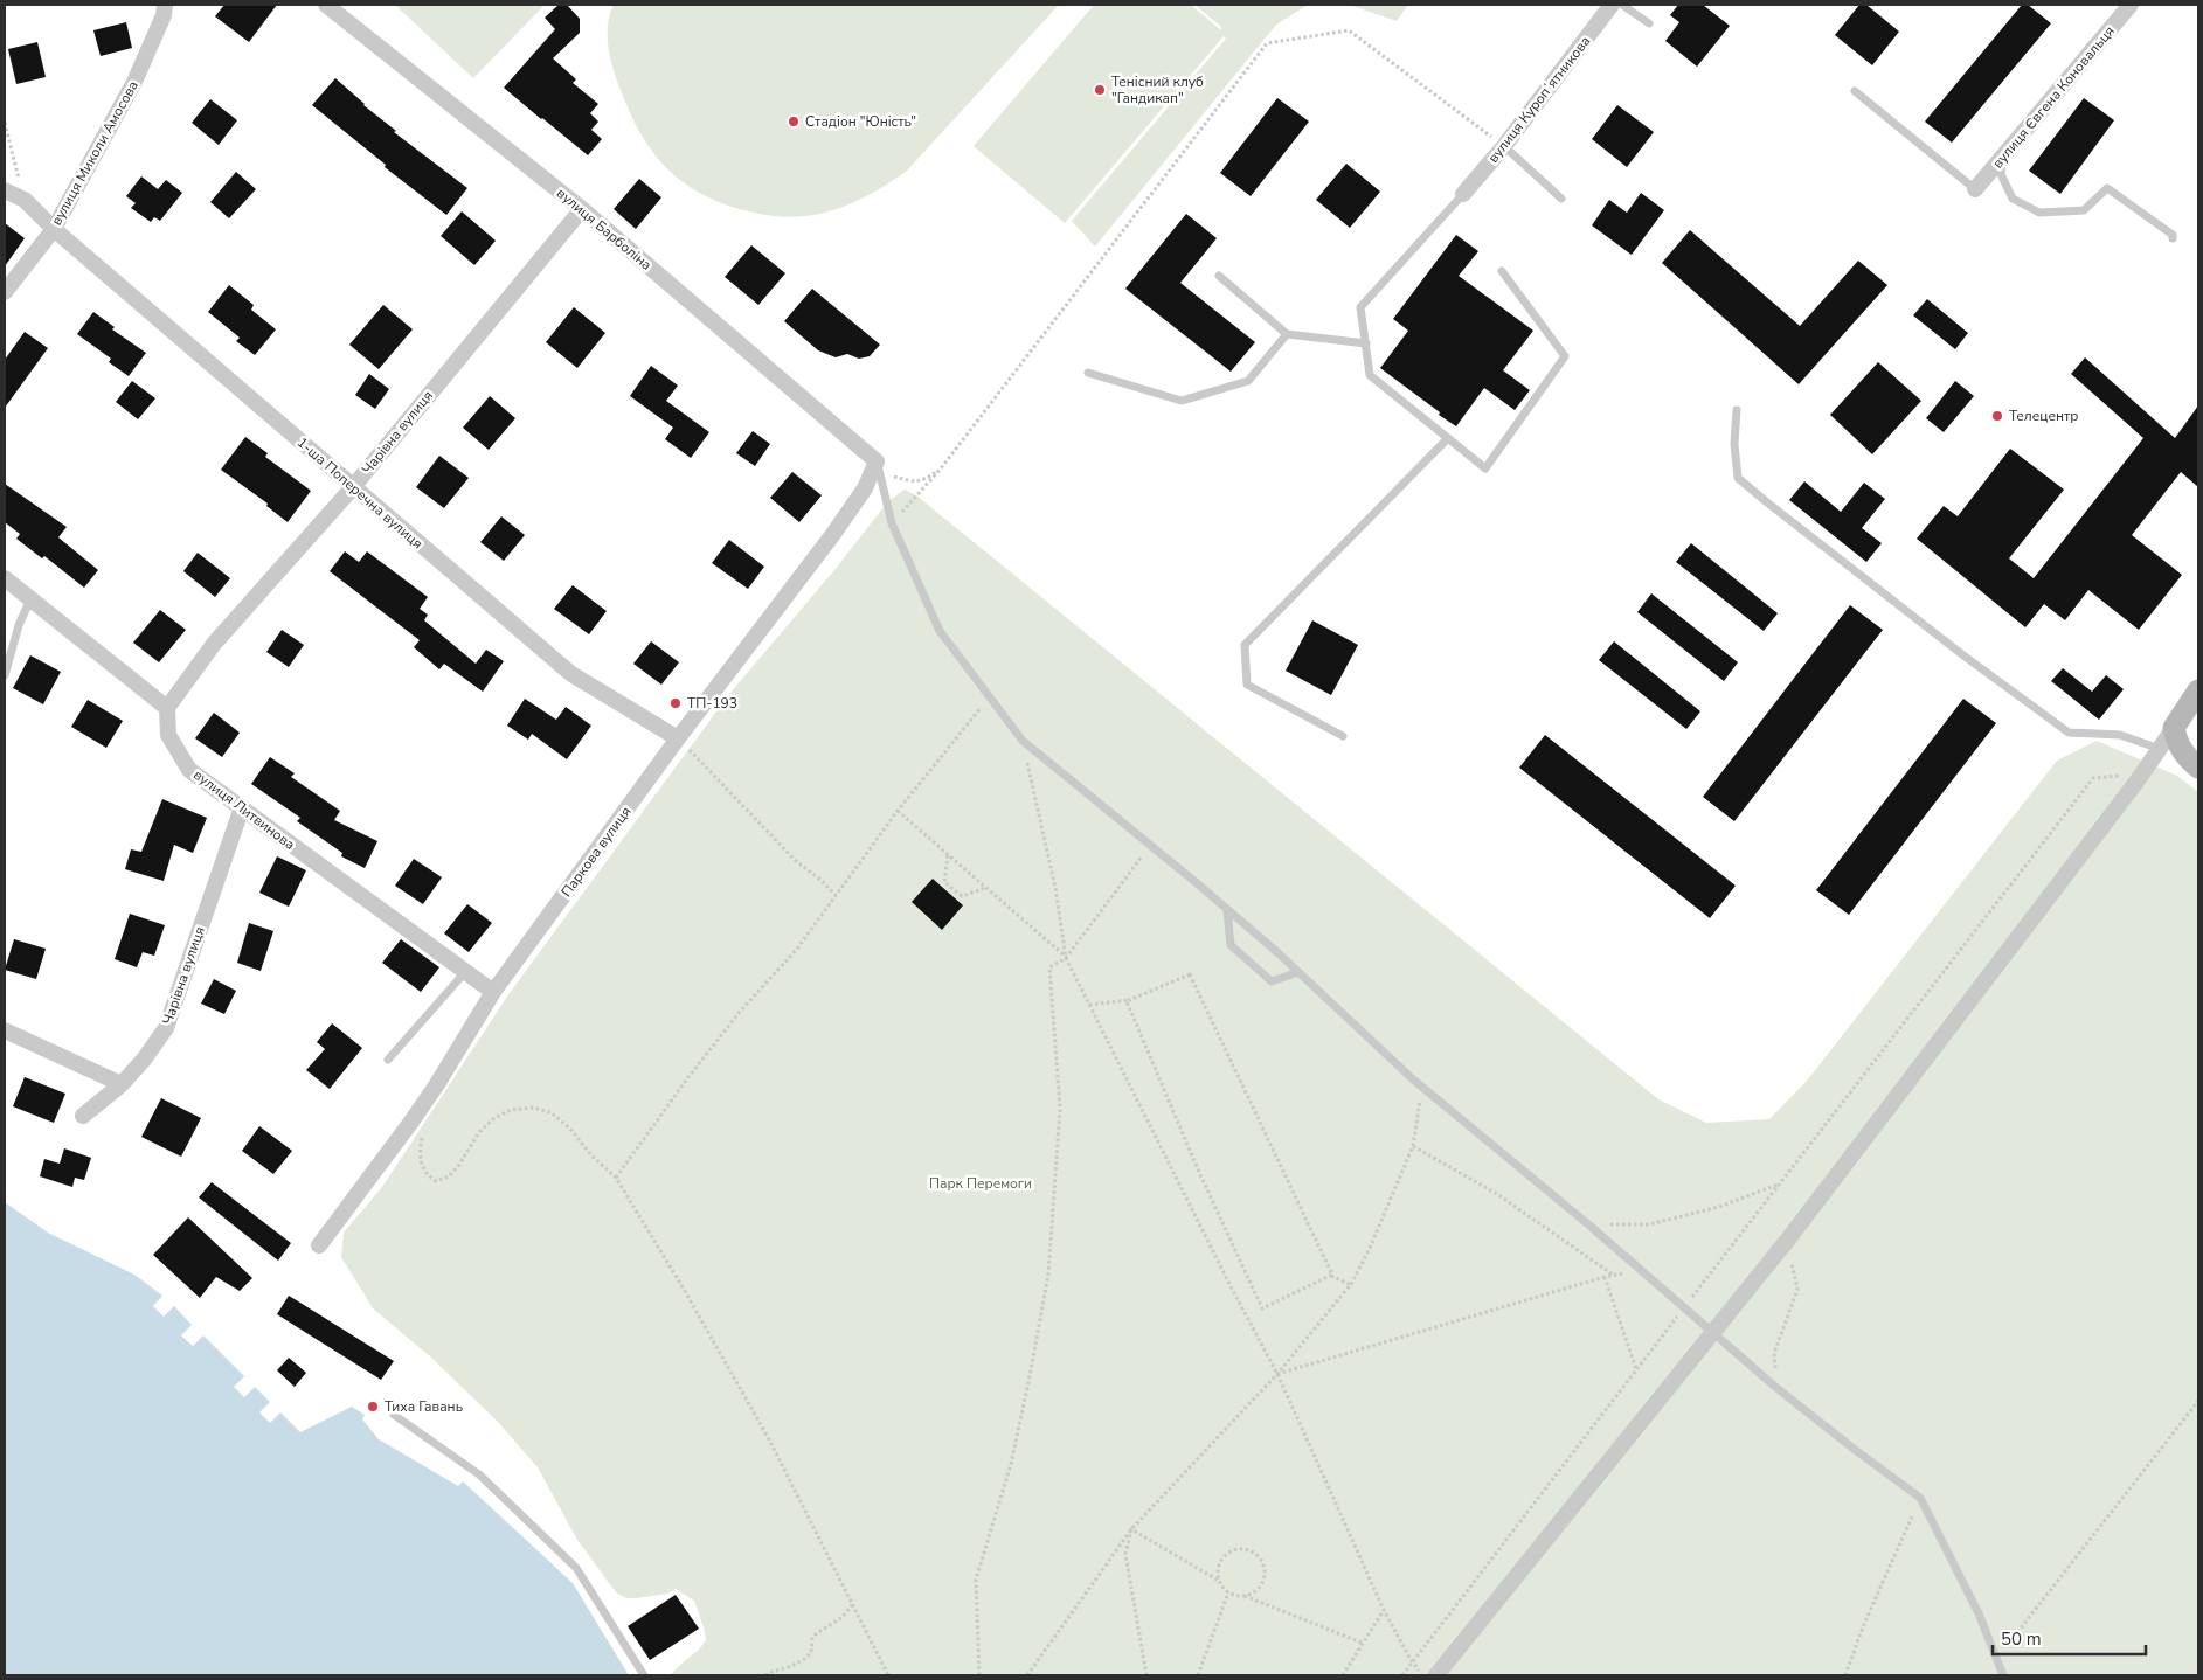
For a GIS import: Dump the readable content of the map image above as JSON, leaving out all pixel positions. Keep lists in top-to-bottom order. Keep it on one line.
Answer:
{"streets":{"street":["вулиця Євгена Коновальця","вулиця Куропʼятникова","вулиця Миколи Амосова","вулиця Барболіна","Чарівна вулиця","1-ша Поперечна вулиця","вулиця Литвинова","Паркова вулиця"]},"crossings":[["вулиця Миколи Амосова","1-ша Поперечна вулиця"],["вулиця Барболіна","Чарівна вулиця"],["вулиця Барболіна","Паркова вулиця"],["Чарівна вулиця","1-ша Поперечна вулиця"],["Чарівна вулиця","вулиця Литвинова"],["1-ша Поперечна вулиця","Паркова вулиця"],["вулиця Литвинова","Паркова вулиця"]],"parks":["Парк Перемоги"],"places":["Тенісний клуб \"Гандикап\"","Стадіон \"Юність\"","Телецентр","ТП-193","Тиха Гавань"],"scale_bar":"50 m"}
